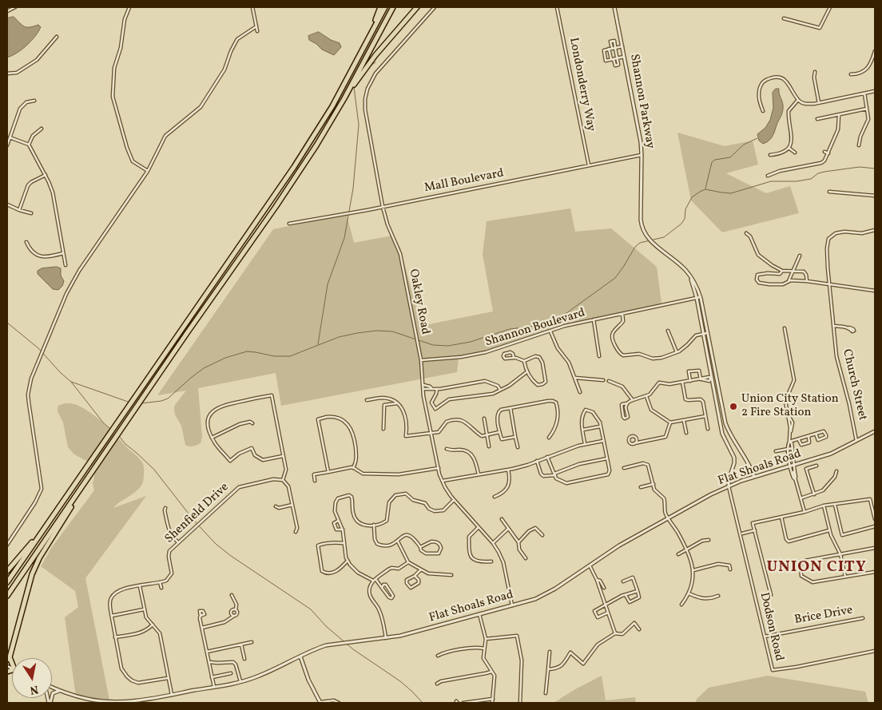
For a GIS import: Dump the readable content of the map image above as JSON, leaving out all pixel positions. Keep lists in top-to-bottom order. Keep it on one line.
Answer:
{"streets":{"street":["Londonderry Way","Shannon Parkway","Mall Boulevard","Oakley Road","Shannon Boulevard","Church Street","Flat Shoals Road","Shenfield Drive","Brice Drive","Dodson Road"]},"crossings":[["Londonderry Way","Mall Boulevard"],["Shannon Parkway","Mall Boulevard"],["Shannon Parkway","Shannon Boulevard"],["Shannon Parkway","Flat Shoals Road"],["Shannon Parkway","Dodson Road"],["Mall Boulevard","Oakley Road"],["Oakley Road","Shannon Boulevard"],["Oakley Road","Flat Shoals Road"],["Church Street","Flat Shoals Road"],["Flat Shoals Road","Dodson Road"],["Brice Drive","Dodson Road"]],"districts":["UNION CITY"],"places":["Union City Station 2 Fire Station"],"north":"bottom"}
